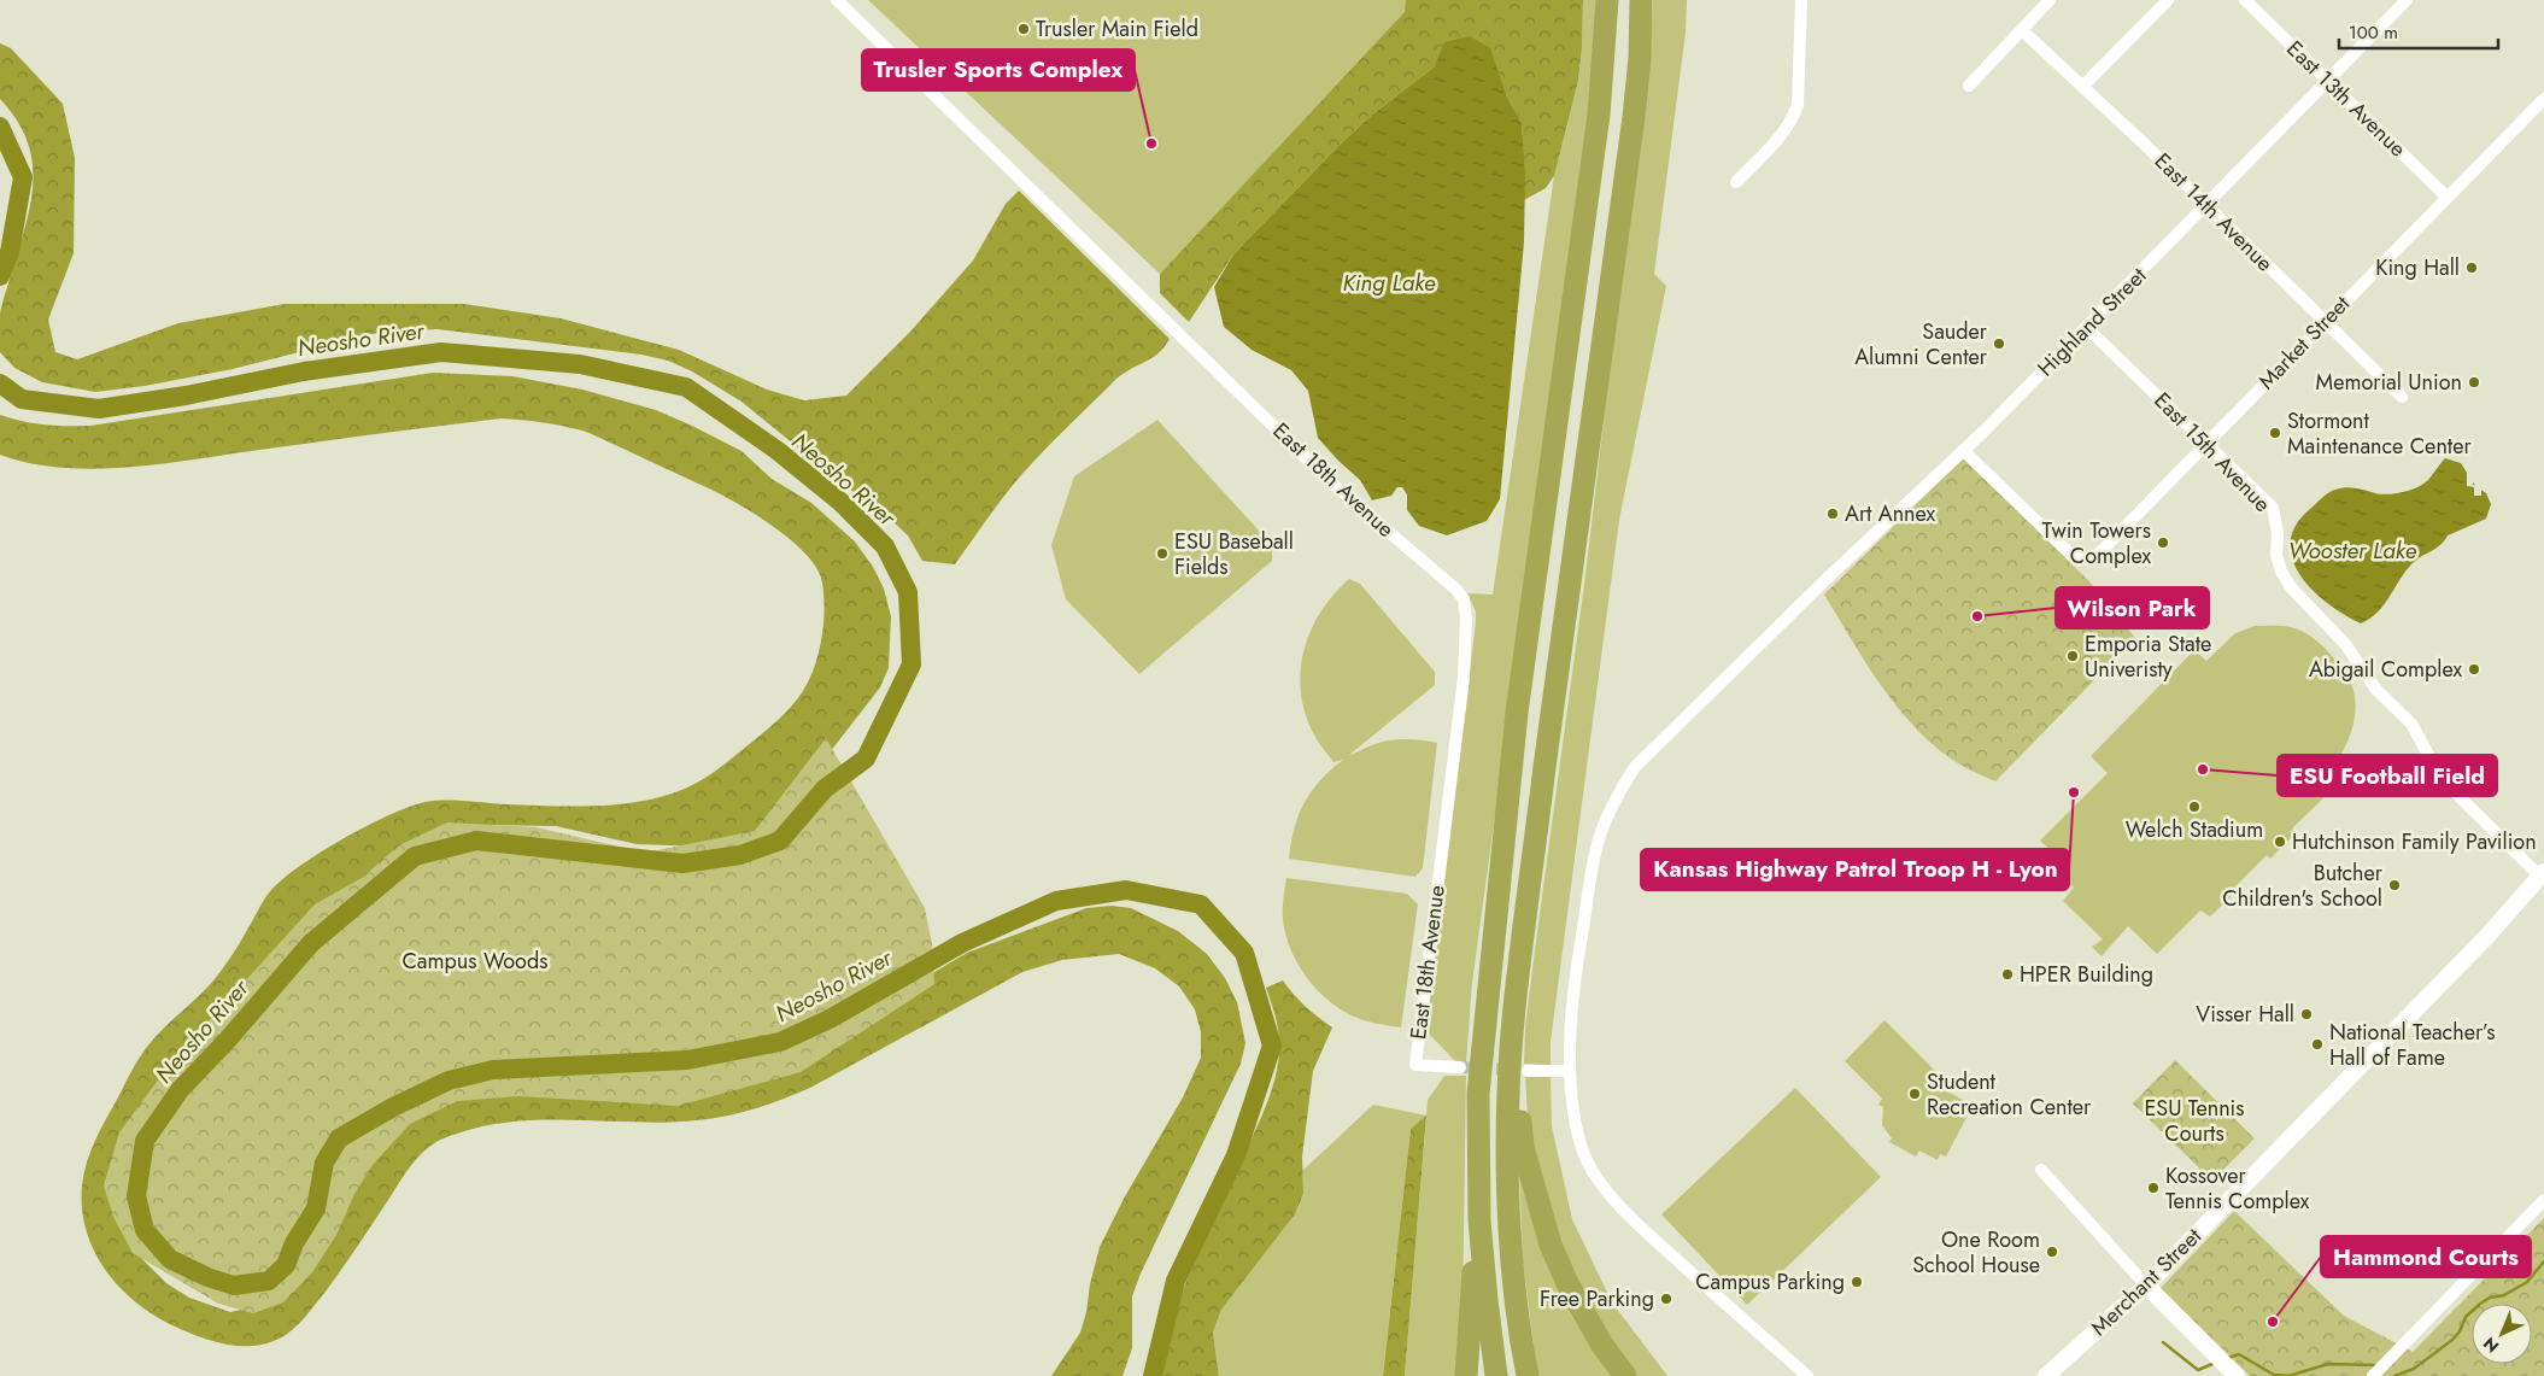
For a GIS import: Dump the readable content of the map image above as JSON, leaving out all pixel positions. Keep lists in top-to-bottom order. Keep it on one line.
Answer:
{"streets":{"main road":["Merchant Street"],"street":["East 13th Avenue","East 14th Avenue","Highland Street","Market Street","East 15th Avenue","East 18th Avenue"]},"crossings":[["East 13th Avenue","Highland Street"],["East 13th Avenue","Market Street"],["East 14th Avenue","Highland Street"],["East 14th Avenue","Market Street"],["Highland Street","Market Street"],["Highland Street","East 15th Avenue"],["Market Street","East 15th Avenue"],["East 15th Avenue","Merchant Street"]],"water":["King Lake","Neosho River","Wooster Lake"],"parks":["Campus Woods","ESU Tennis Courts"],"places":["Trusler Main Field","Trusler Sports Complex","King Hall","Sauder Alumni Center","Memorial Union","Stormont Maintenance Center","Art Annex","Twin Towers Complex","ESU Baseball Fields","Wilson Park","Emporia State Univeristy","Abigail Complex","ESU Football Field","Kansas Highway Patrol Troop H - Lyon","Welch Stadium","Hutchinson Family Pavilion","Butcher Children's School","HPER Building","Visser Hall","National Teacher’s Hall of Fame","Student Recreation Center","Kossover Tennis Complex","One Room School House","Campus Parking","Free Parking","Hammond Courts"],"scale_bar":"100 m","north":"bottom left"}
